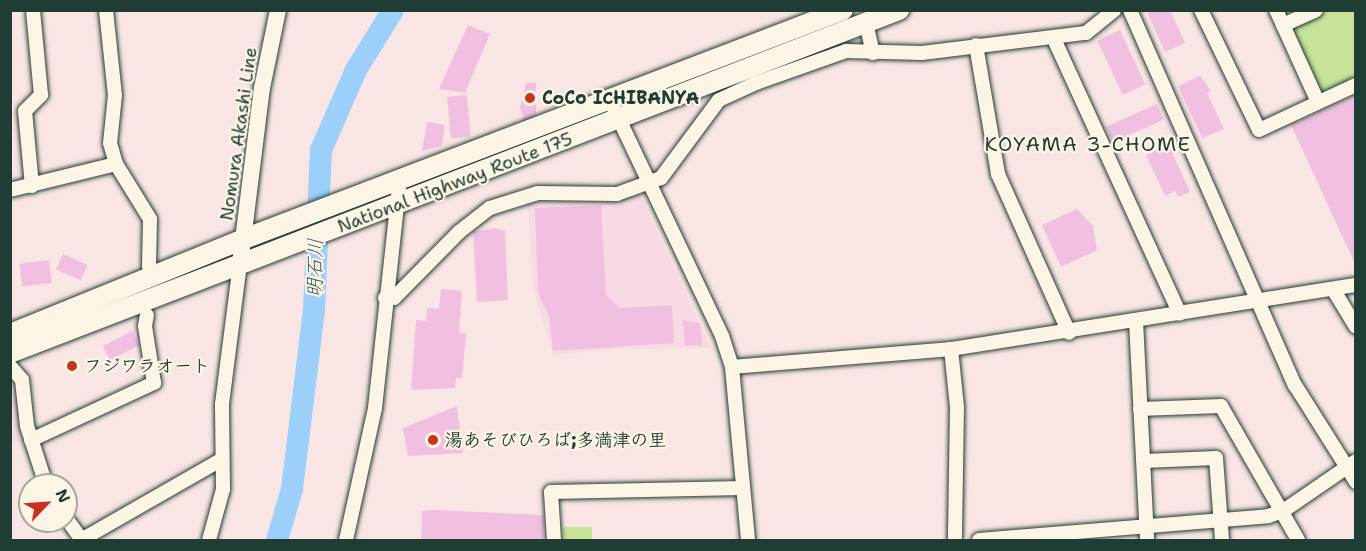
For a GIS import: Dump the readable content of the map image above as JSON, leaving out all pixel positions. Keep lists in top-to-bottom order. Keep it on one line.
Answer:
{"streets":{"highway":["National Highway Route 175"],"main road":["Nomura Akashi Line"]},"crossings":[["Nomura Akashi Line","National Highway Route 175"]],"districts":["KOYAMA 3-CHOME"],"water":["明石川"],"places":["CoCo ICHIBANYA","フジワラオート","湯あそびひろば;多満津の里"],"north":"top right"}
